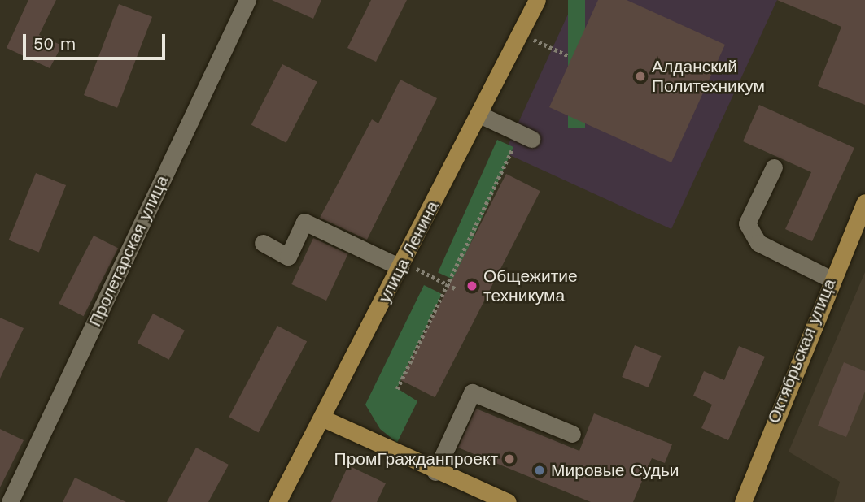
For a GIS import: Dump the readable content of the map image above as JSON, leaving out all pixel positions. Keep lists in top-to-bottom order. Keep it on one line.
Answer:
{"streets":{"main road":["улица Ленина","Октябрьская улица"],"street":["Пролетарская улица"]},"places":["Алданский Политехникум","Общежитие техникума","ПромГражданпроект","Мировые Судьи"],"scale_bar":"50 m"}
